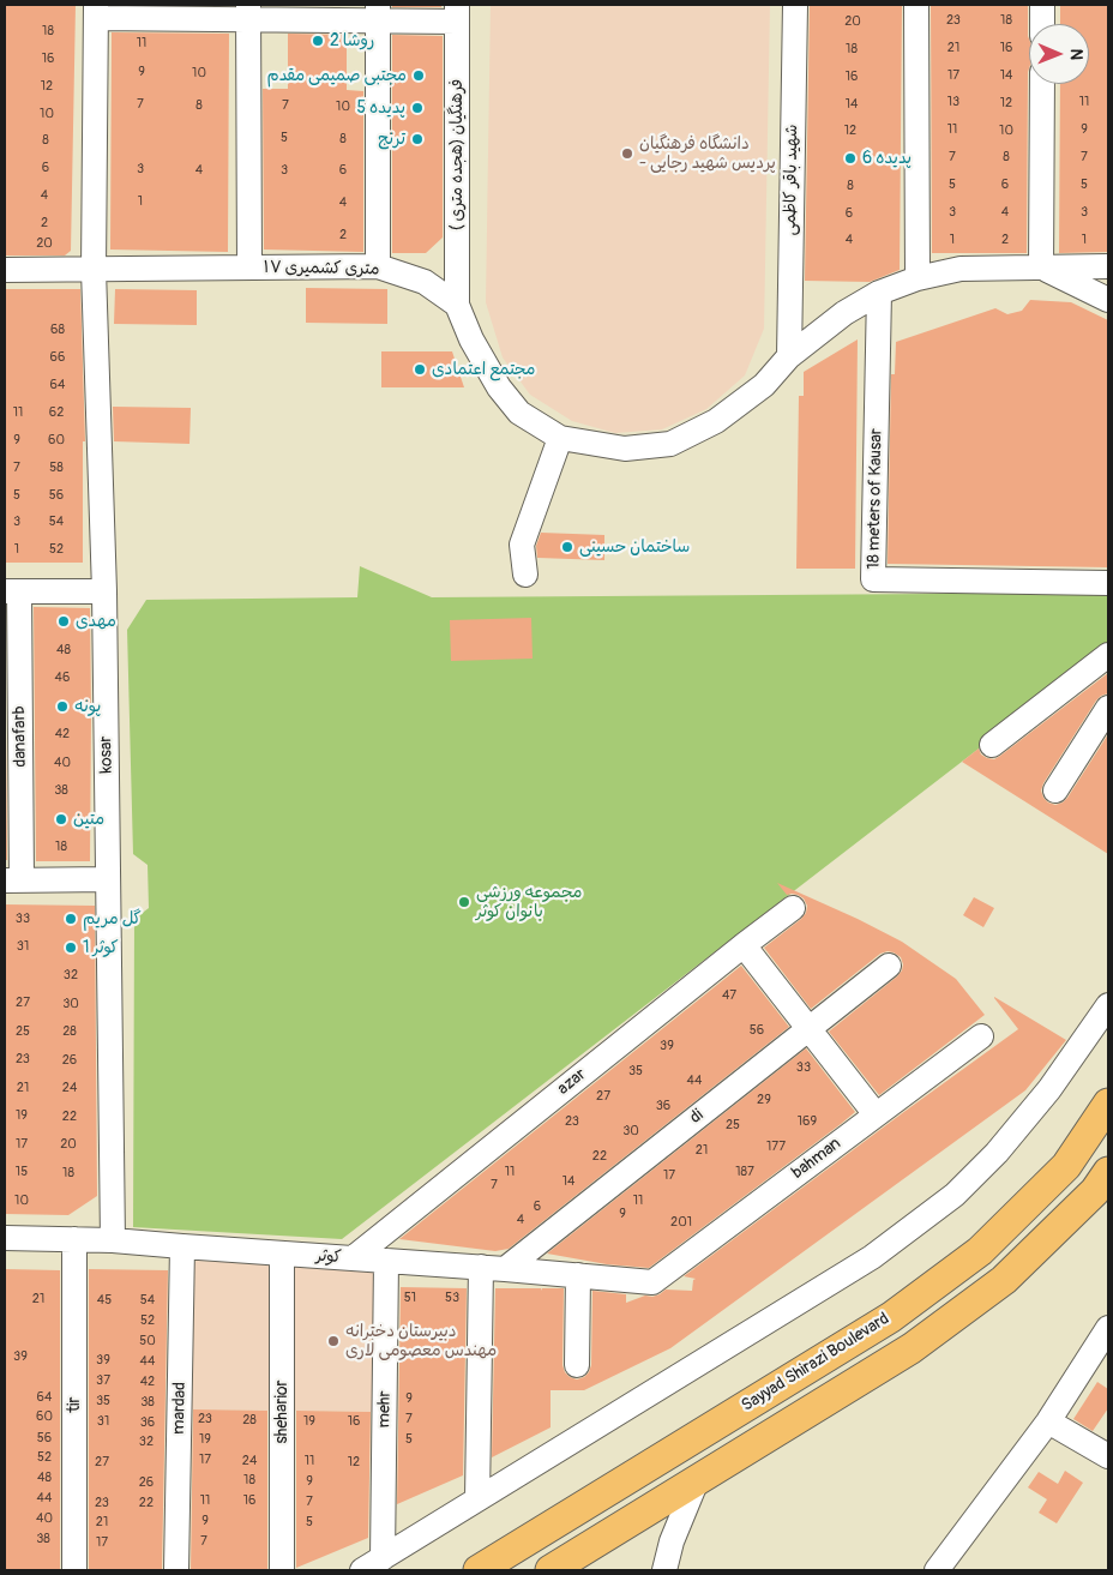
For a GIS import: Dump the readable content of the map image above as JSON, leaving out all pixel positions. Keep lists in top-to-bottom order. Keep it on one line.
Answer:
{"streets":{"main road":["Sayyad Shirazi Boulevard"],"street":["فرهنگیان (هجده متری )","شهید باقر کاظمی","۱۷ متری کشمیری","18 meters of Kausar","danafarb","kosar","azar","di","bahman","کوثر","tir","mardad","mehr","sheharior"]},"crossings":[["فرهنگیان (هجده متری )","۱۷ متری کشمیری"],["۱۷ متری کشمیری","kosar"],["kosar","کوثر"],["azar","کوثر"],["di","کوثر"],["bahman","کوثر"],["کوثر","tir"],["کوثر","mardad"],["کوثر","mehr"],["کوثر","sheharior"]],"places":["روشا 2","مجتبی صمیمی مقدم","پدیده 5","ترنج","دانشگاه فرهنگیان - پردیس شهید رجایی","پدیده 6","مجتمع اعتمادی","ساختمان حسینی","مهدی","پونه","متین","مجموعه ورزشی بانوان کوثر","گل مریم","کوثر 1","دبیرستان دخترانه مهندس معصومی لاری"],"house_numbers":["23","18","20","18","11","21","16","18","16","9","10","17","14","16","12","13","11","12","7","14","8","7","10","10","11","9","12","10","5","8","8","7","8","7","6","3","4","3","6","5","6","5","8","4","1","4","3","4","3","6","2","2","4","1","2","1","20","68","66","64","11","62","9","60","7","58","5","56","3","54","1","52","48","46","42","40","38","18","33","31","32","47","27","30","56","25","28","39","23","26","33","35","44","21","24","27","29","36","19","22","23","169","25","30","17","20","177","21","22","15","11","187","18","17","14","7","10","11","6","9","4","201","51","53","21","45","54","52","50","39","39","44","37","42","64","9","35","38","60","23","7","28","31","19","16","36","56","19","5","32","52","17","24","11","27","12","48","18","9","26","44","11","16","7","23","22","40","9","21","5","38","7","17"],"north":"right"}
